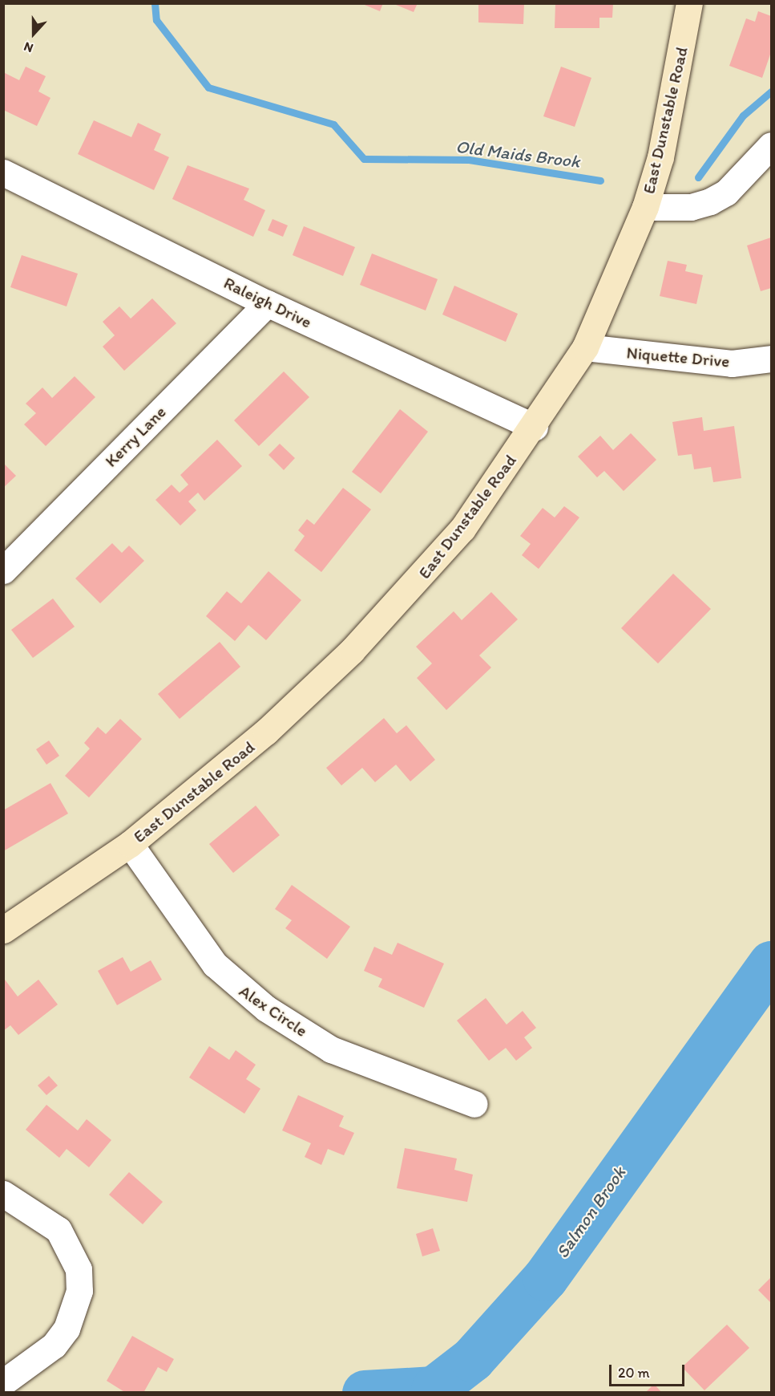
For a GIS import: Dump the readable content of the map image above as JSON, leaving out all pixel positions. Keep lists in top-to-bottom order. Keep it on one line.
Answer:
{"streets":{"street":["East Dunstable Road","Raleigh Drive","Niquette Drive","Kerry Lane","Alex Circle"]},"crossings":[["East Dunstable Road","Raleigh Drive"],["East Dunstable Road","Niquette Drive"],["East Dunstable Road","Alex Circle"],["Raleigh Drive","Kerry Lane"]],"water":["Old Maids Brook","Salmon Brook"],"scale_bar":"20 m","north":"bottom"}
